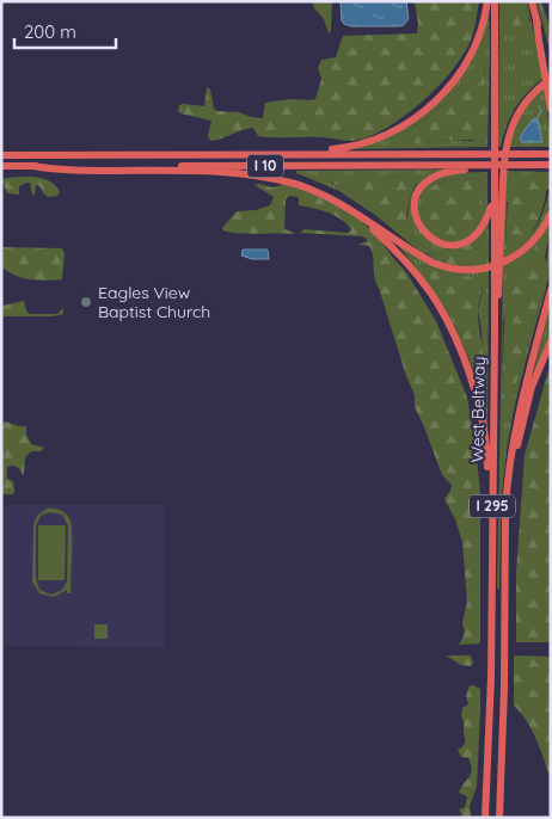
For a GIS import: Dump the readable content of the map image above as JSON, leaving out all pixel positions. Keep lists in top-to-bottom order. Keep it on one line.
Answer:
{"streets":{"highway":["I 10","West Beltway","I 295"]},"places":["Eagles View Baptist Church"],"scale_bar":"200 m"}
